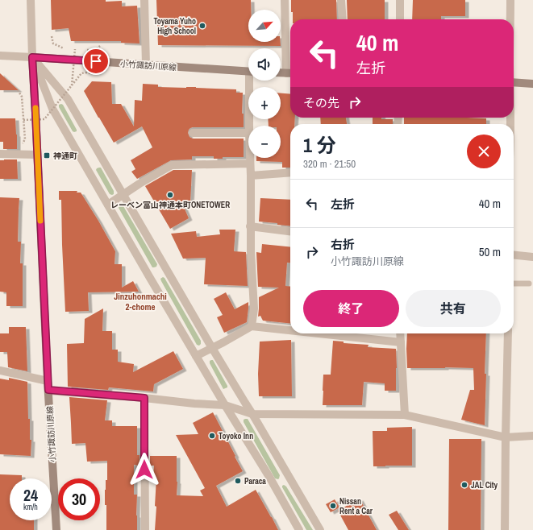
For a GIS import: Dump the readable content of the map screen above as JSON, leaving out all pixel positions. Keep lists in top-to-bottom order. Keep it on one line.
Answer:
{"streets":{"main road":["小竹諏訪川原線"]},"districts":["Jinzuhonmachi 2-chome"],"places":{"other":["Toyama Yuho High School","レーベン富山神通本町ONETOWER","Toyoko Inn","Paraca","JAL City","Nissan Rent a Car"],"transit":["神通町"]},"north":"top right","page":{"map_buttons":["+","−"],"turn":["40 m","左折"],"then":"その先","heading":["1 分","320 m · 21:50"],"list":[{"name":"左折","value":"40 m"},{"name":"右折","note":"小竹諏訪川原線","value":"50 m"}],"buttons":["終了","共有"],"speed":"24 km/h","limit":"30"}}
